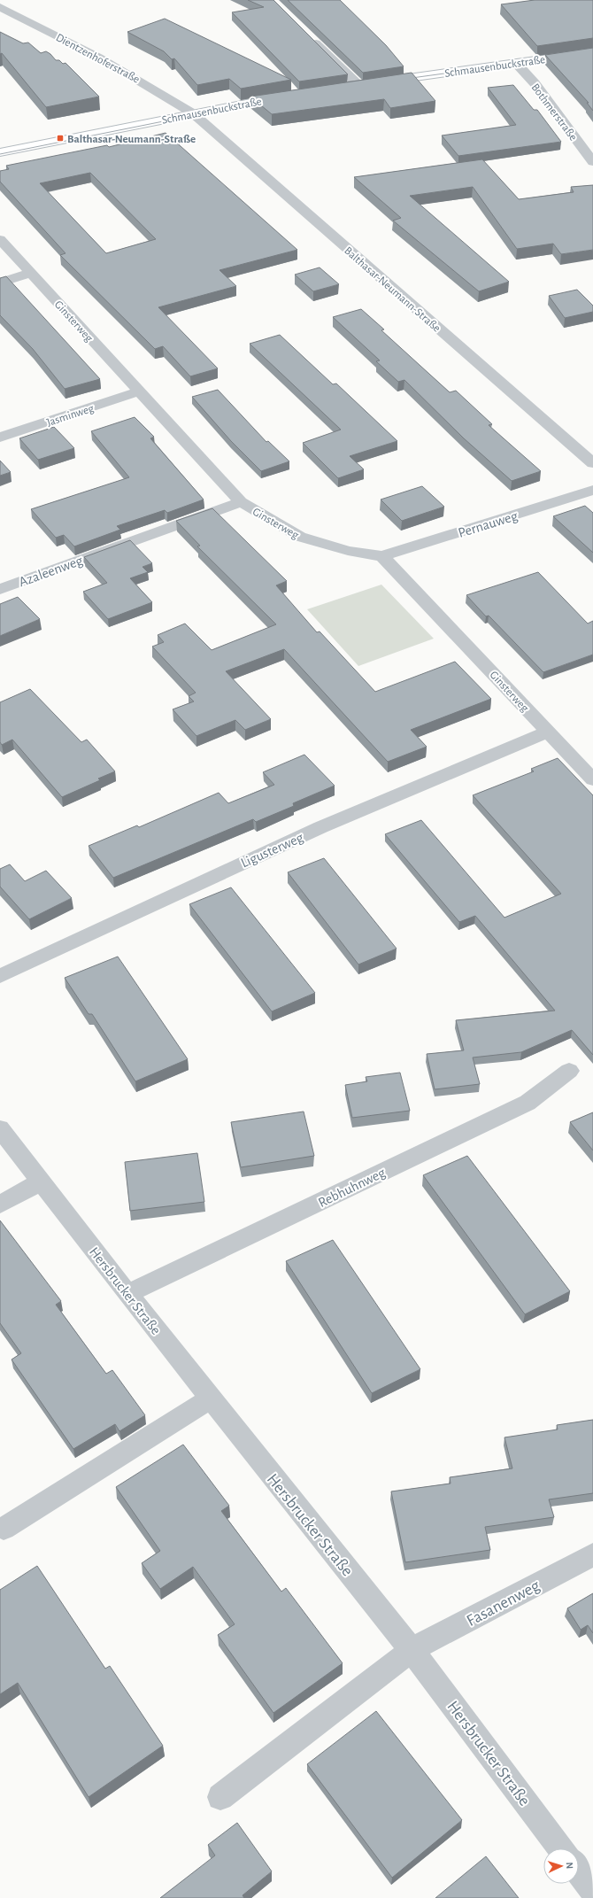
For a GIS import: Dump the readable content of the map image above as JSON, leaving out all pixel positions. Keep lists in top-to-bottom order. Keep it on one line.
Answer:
{"streets":{"street":["Dientzenhoferstraße","Schmausenbuckstraße","Bothmerstraße","Balthasar-Neumann-Straße","Ginsterweg","Jasminweg","Pernauweg","Azaleenweg","Ligusterweg","Rebhuhnweg","Hersbrucker Straße","Fasanenweg"]},"crossings":[["Dientzenhoferstraße","Schmausenbuckstraße"],["Dientzenhoferstraße","Balthasar-Neumann-Straße"],["Schmausenbuckstraße","Bothmerstraße"],["Schmausenbuckstraße","Balthasar-Neumann-Straße"],["Ginsterweg","Jasminweg"],["Ginsterweg","Pernauweg"],["Ginsterweg","Azaleenweg"],["Ginsterweg","Ligusterweg"],["Rebhuhnweg","Hersbrucker Straße"],["Hersbrucker Straße","Fasanenweg"]],"places":{"transit":["Balthasar-Neumann-Straße"]},"north":"right"}
